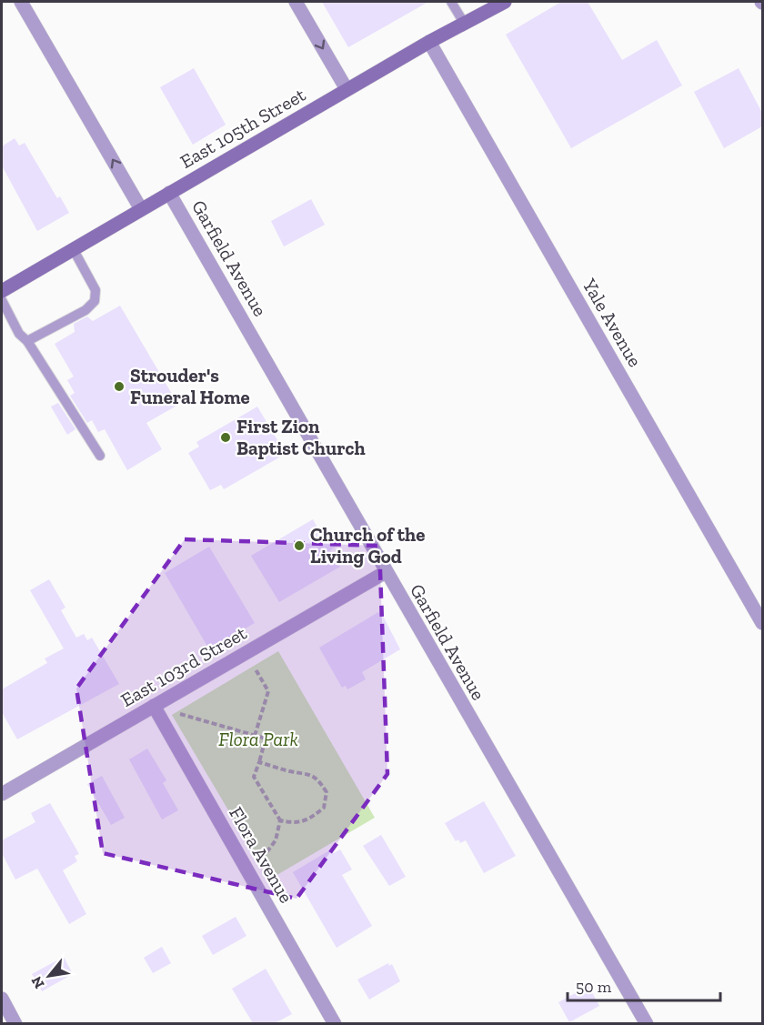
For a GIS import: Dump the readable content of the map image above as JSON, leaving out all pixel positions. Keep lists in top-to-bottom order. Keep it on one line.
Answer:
{"streets":{"main road":["East 105th Street"],"street":["Garfield Avenue","Yale Avenue","East 103rd Street","Flora Avenue"]},"crossings":[["East 105th Street","Garfield Avenue"],["East 105th Street","Yale Avenue"],["Garfield Avenue","East 103rd Street"],["East 103rd Street","Flora Avenue"]],"parks":["Flora Park"],"places":["Strouder's Funeral Home","First Zion Baptist Church","Church of the Living God"],"scale_bar":"50 m","north":"bottom left"}
